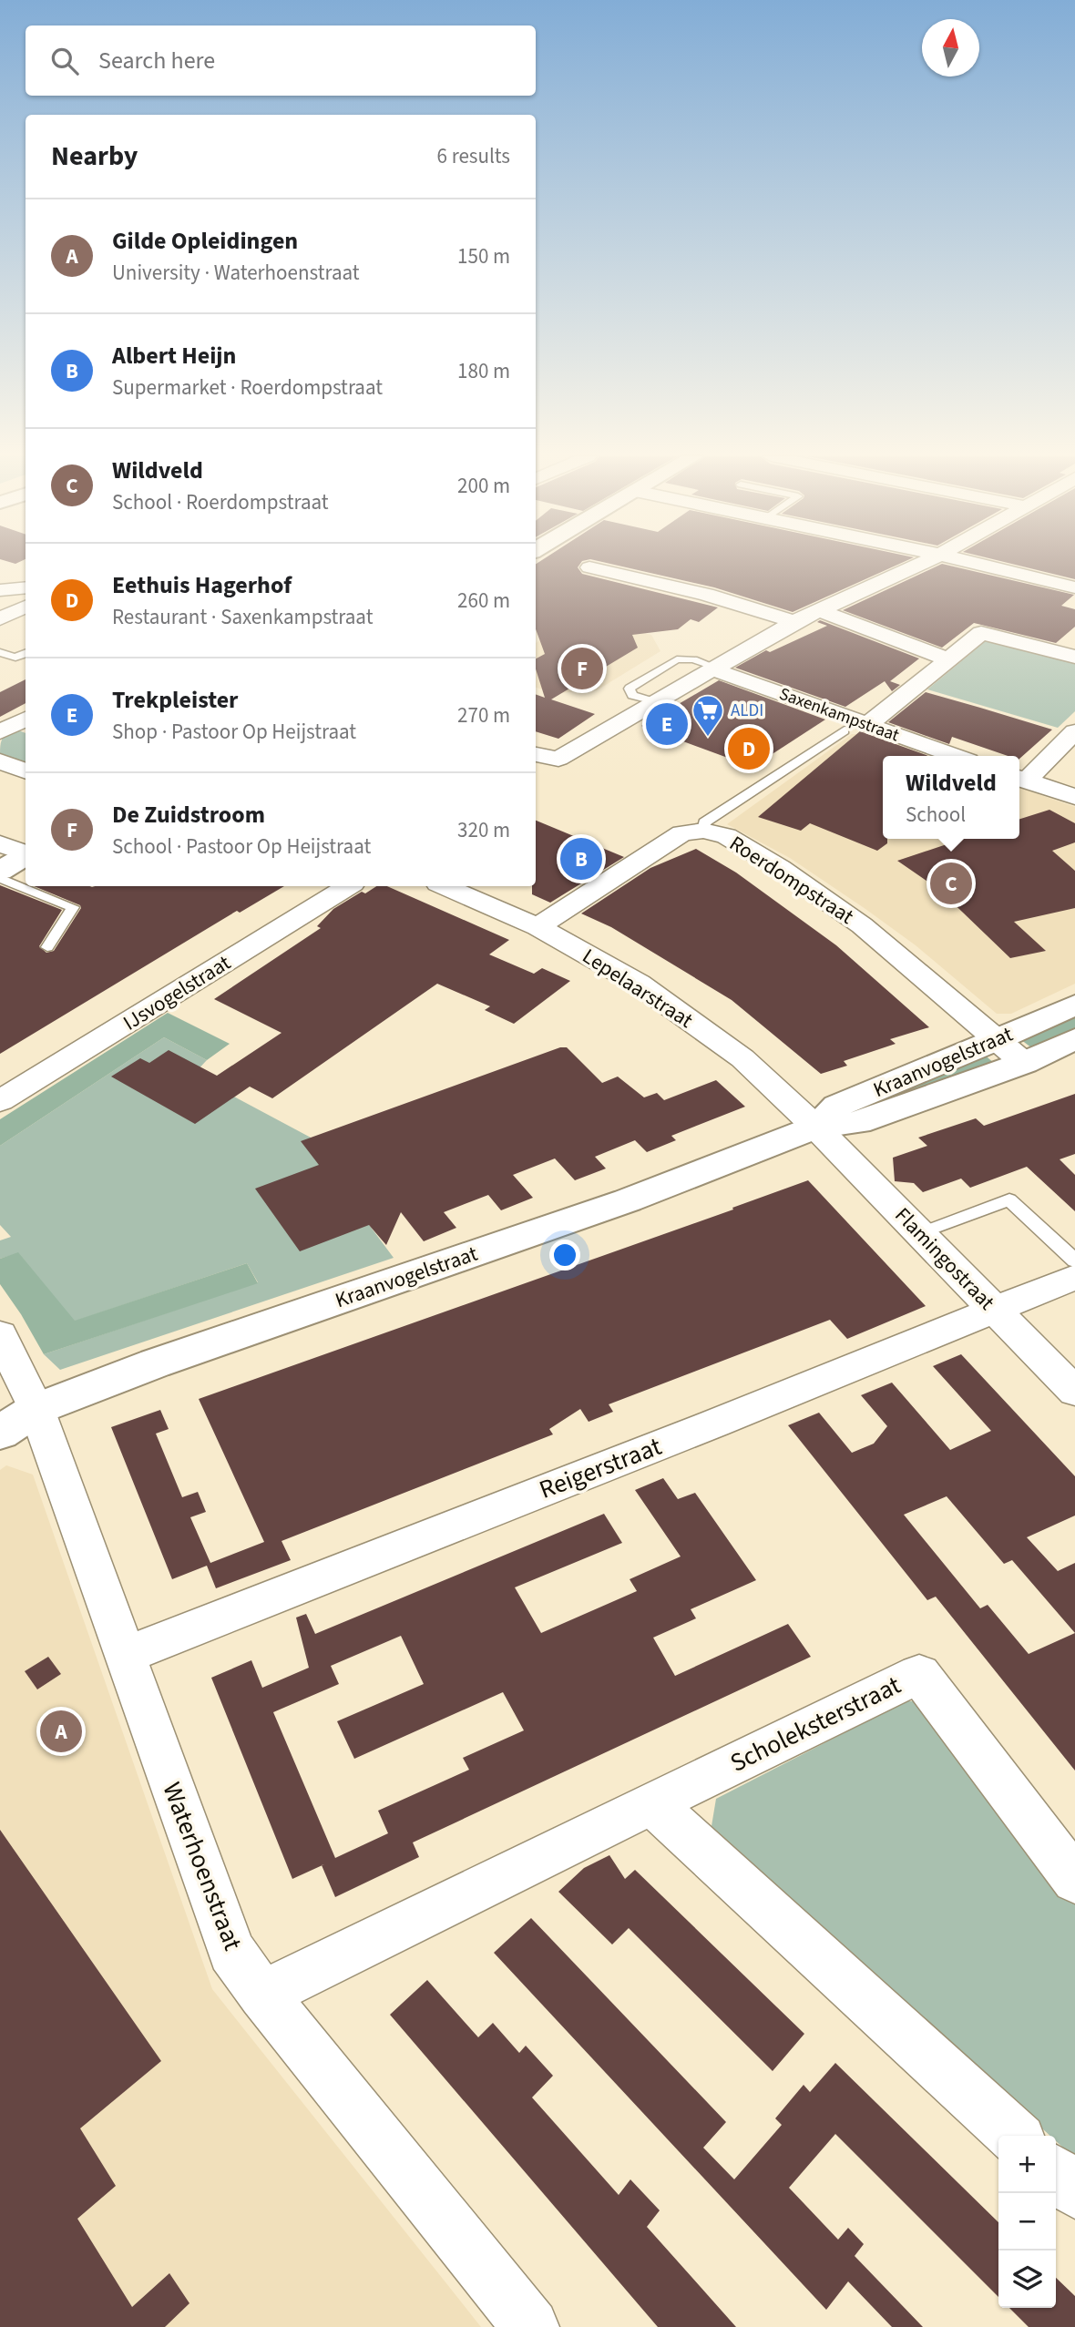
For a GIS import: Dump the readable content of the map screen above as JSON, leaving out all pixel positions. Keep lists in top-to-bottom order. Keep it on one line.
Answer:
{"streets":{"street":["Saxenkampstraat","Roerdompstraat","Lepelaarstraat","IJsvogelstraat","Kraanvogelstraat","Flamingostraat","Reigerstraat","Scholeksterstraat","Waterhoenstraat"]},"crossings":[["Roerdompstraat","Lepelaarstraat"],["Roerdompstraat","Kraanvogelstraat"],["Lepelaarstraat","Kraanvogelstraat"],["Lepelaarstraat","Flamingostraat"],["Kraanvogelstraat","Flamingostraat"],["Kraanvogelstraat","Waterhoenstraat"],["Flamingostraat","Reigerstraat"],["Reigerstraat","Waterhoenstraat"],["Scholeksterstraat","Waterhoenstraat"]],"places":{"supermarket":["ALDI"]},"north":"top","page":{"search":"Search here","heading":["Nearby","6 results"],"list":[{"mark":"A","name":"Gilde Opleidingen","note":"University · Waterhoenstraat","value":"150 m"},{"mark":"B","name":"Albert Heijn","note":"Supermarket · Roerdompstraat","value":"180 m"},{"mark":"C","name":"Wildveld","note":"School · Roerdompstraat","value":"200 m"},{"mark":"D","name":"Eethuis Hagerhof","note":"Restaurant · Saxenkampstraat","value":"260 m"},{"mark":"E","name":"Trekpleister","note":"Shop · Pastoor Op Heijstraat","value":"270 m"},{"mark":"F","name":"De Zuidstroom","note":"School · Pastoor Op Heijstraat","value":"320 m"}],"pins":["F","E","D","B","C","A"],"popup":["Wildveld","School"],"map_buttons":["+","−"]}}
